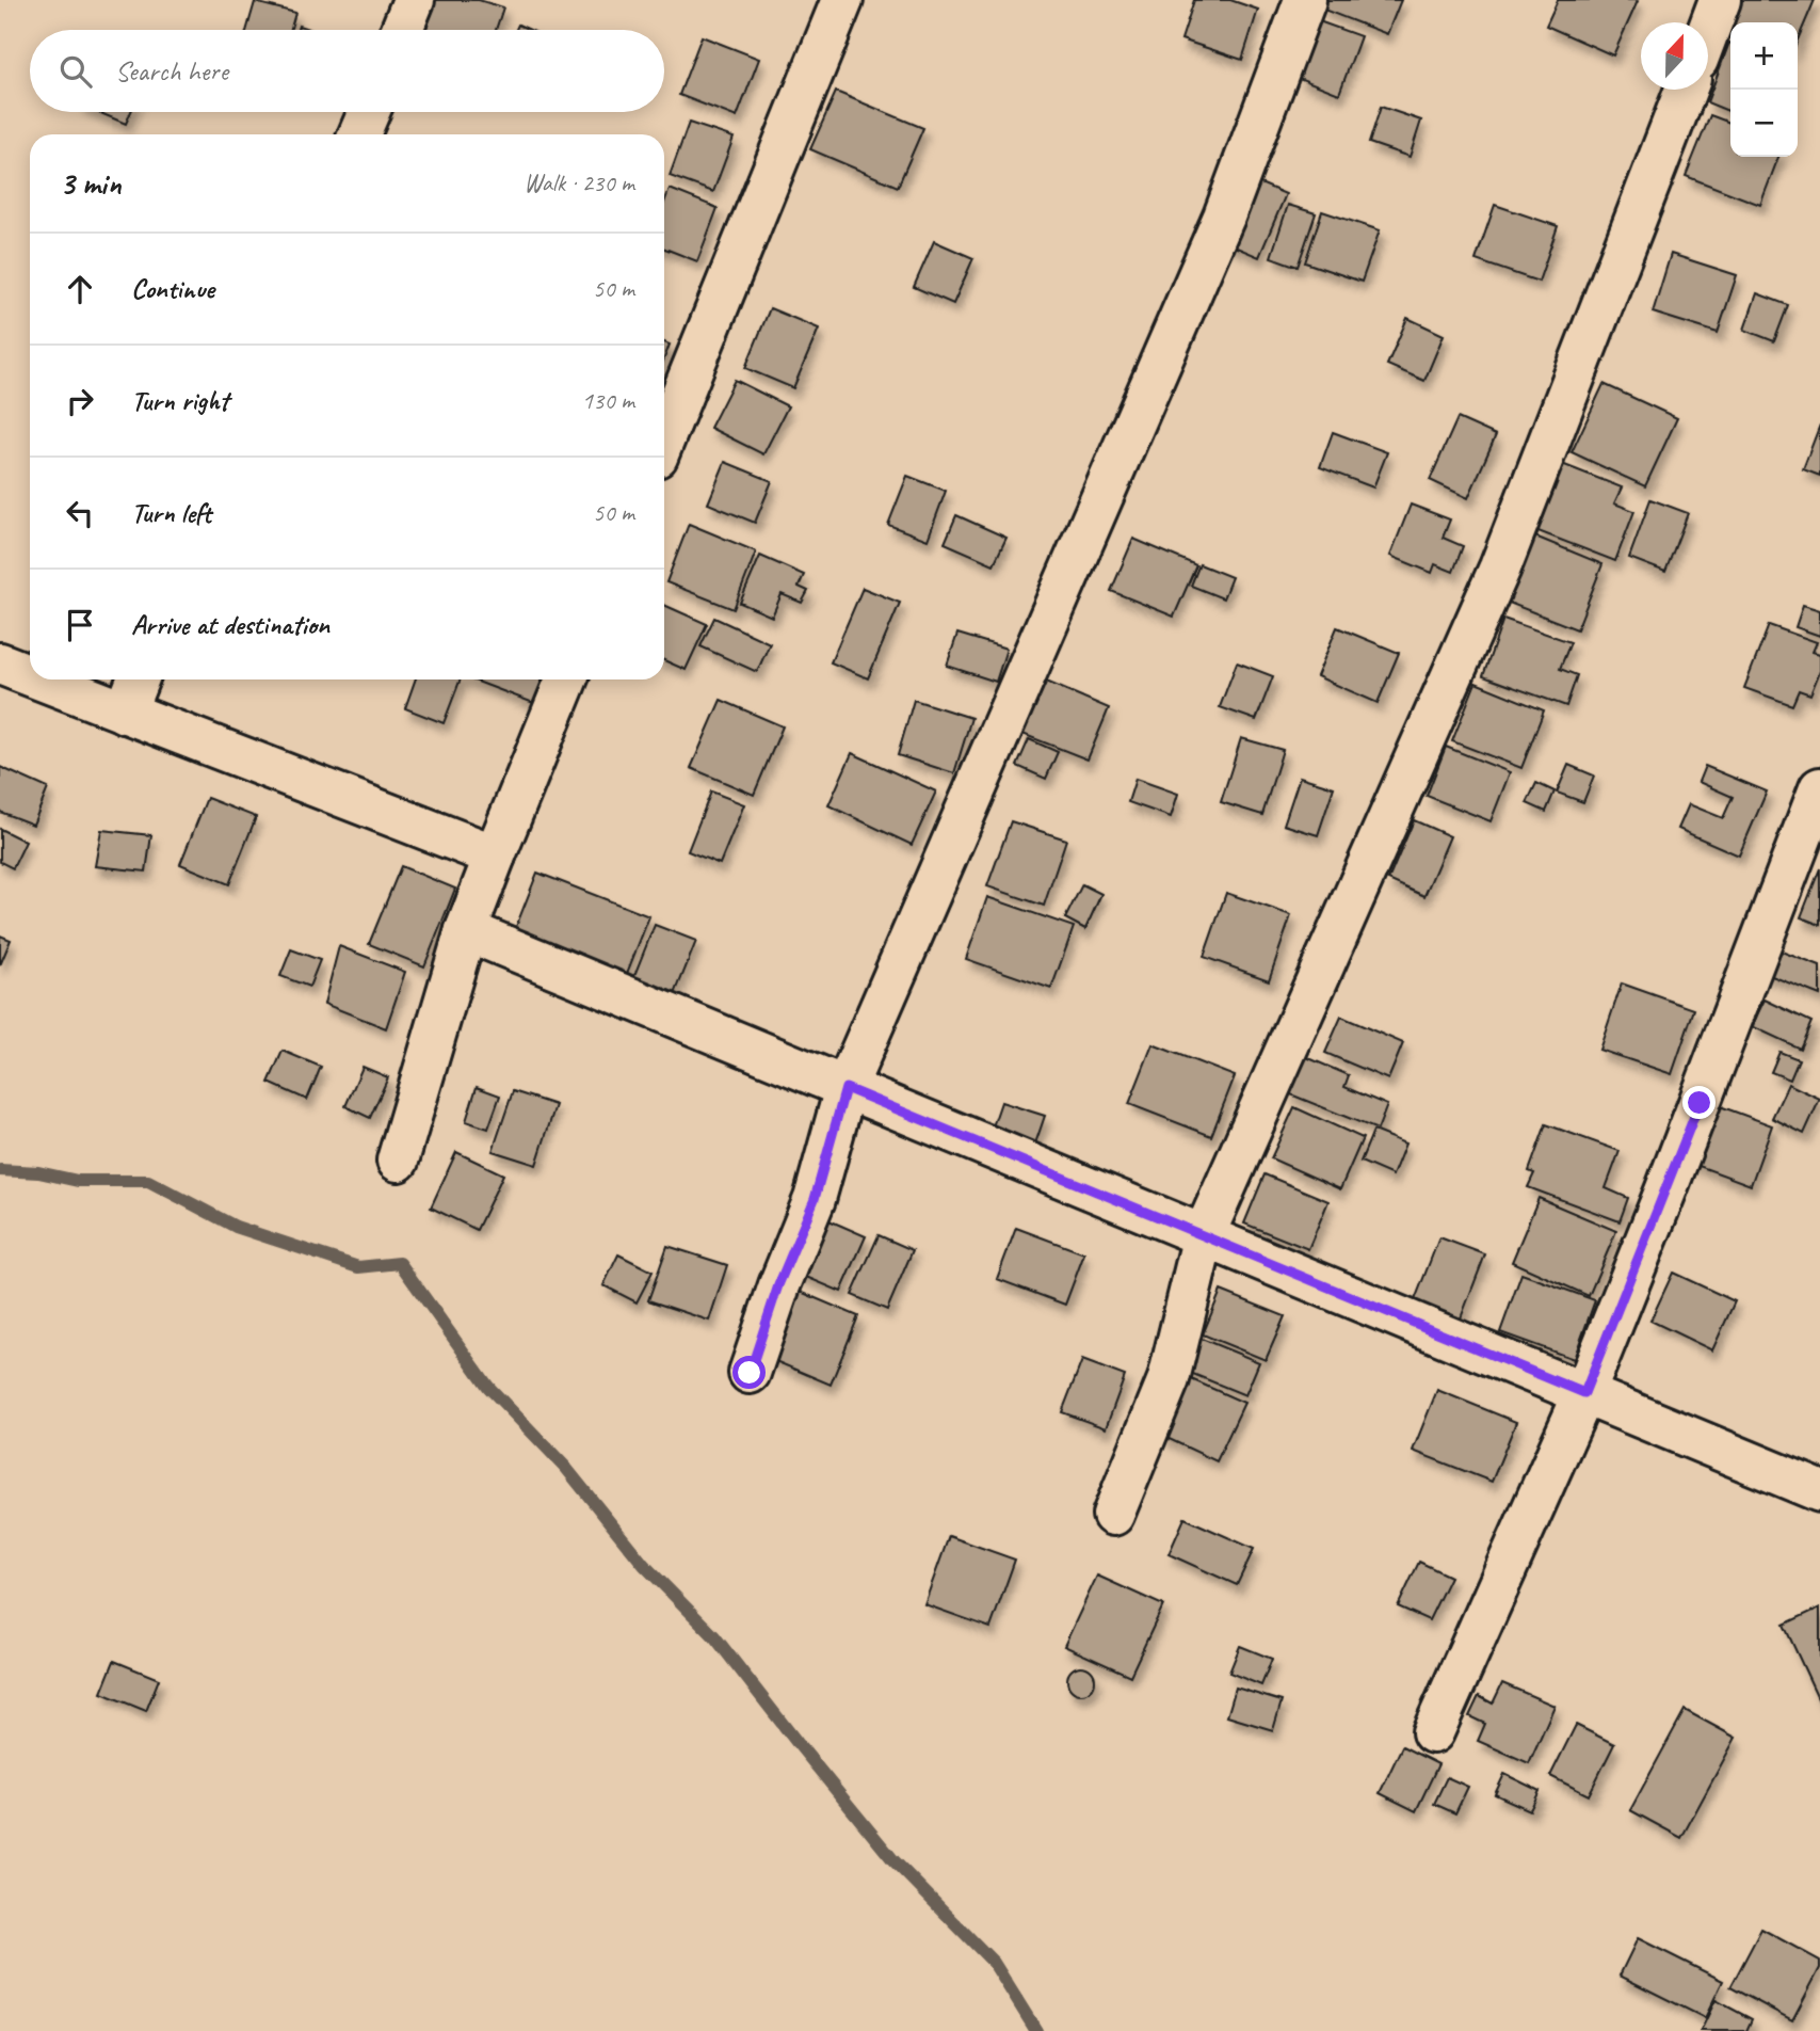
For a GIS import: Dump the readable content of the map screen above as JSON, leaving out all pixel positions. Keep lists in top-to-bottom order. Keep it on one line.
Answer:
{"north":"top","page":{"map_buttons":["+","−"],"search":"Search here","heading":["3 min","Walk · 230 m"],"list":[["Continue","50 m"],["Turn right","130 m"],["Turn left","50 m"],"Arrive at destination"]}}
